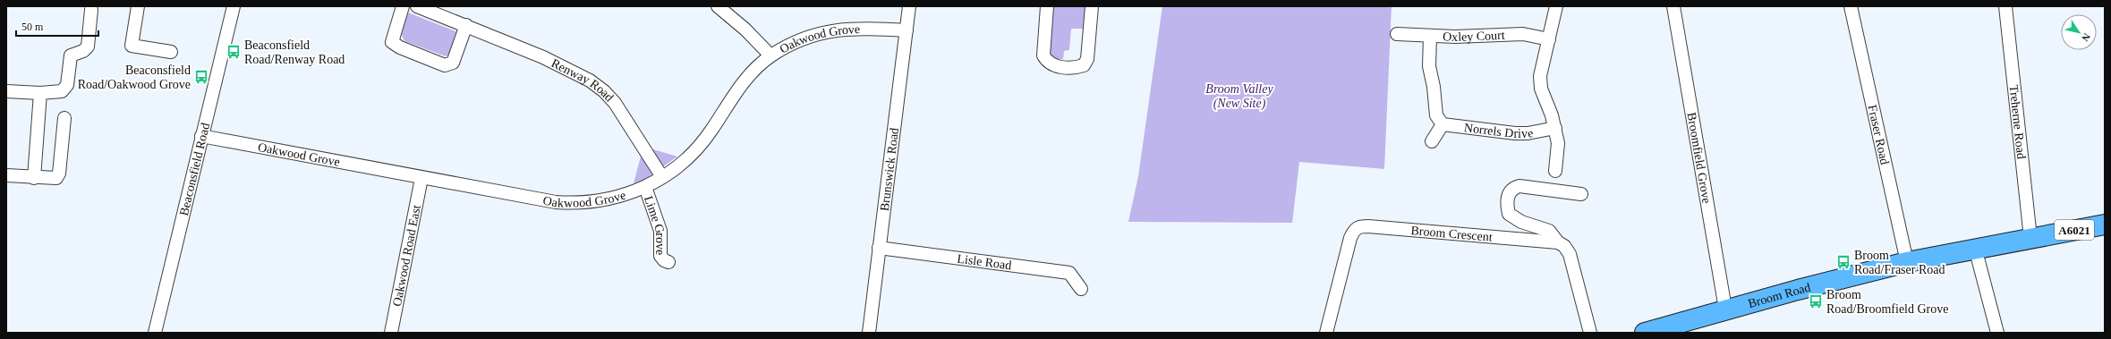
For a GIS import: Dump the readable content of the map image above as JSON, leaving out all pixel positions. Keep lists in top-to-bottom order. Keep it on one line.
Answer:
{"streets":{"main road":["A6021","Broom Road"],"street":["Oxley Court","Oakwood Grove","Renway Road","Treherne Road","Norrels Drive","Fraser Road","Broomfield Grove","Beaconsfield Road","Brunswick Road","Lime Grove","Broom Crescent","Oakwood Road East","Lisle Road"]},"crossings":[["Oakwood Grove","Renway Road"],["Oakwood Grove","Beaconsfield Road"],["Oakwood Grove","Brunswick Road"],["Oakwood Grove","Lime Grove"],["Oakwood Grove","Oakwood Road East"],["Treherne Road","Broom Road"],["Fraser Road","Broom Road"],["Broomfield Grove","Broom Road"],["Brunswick Road","Lisle Road"]],"parks":["Broom Valley (New Site)"],"places":{"bus stop":["Beaconsfield Road/Renway Road","Beaconsfield Road/Oakwood Grove","Broom Road/Fraser Road","Broom Road/Broomfield Grove"]},"scale_bar":"50 m","north":"bottom right"}
